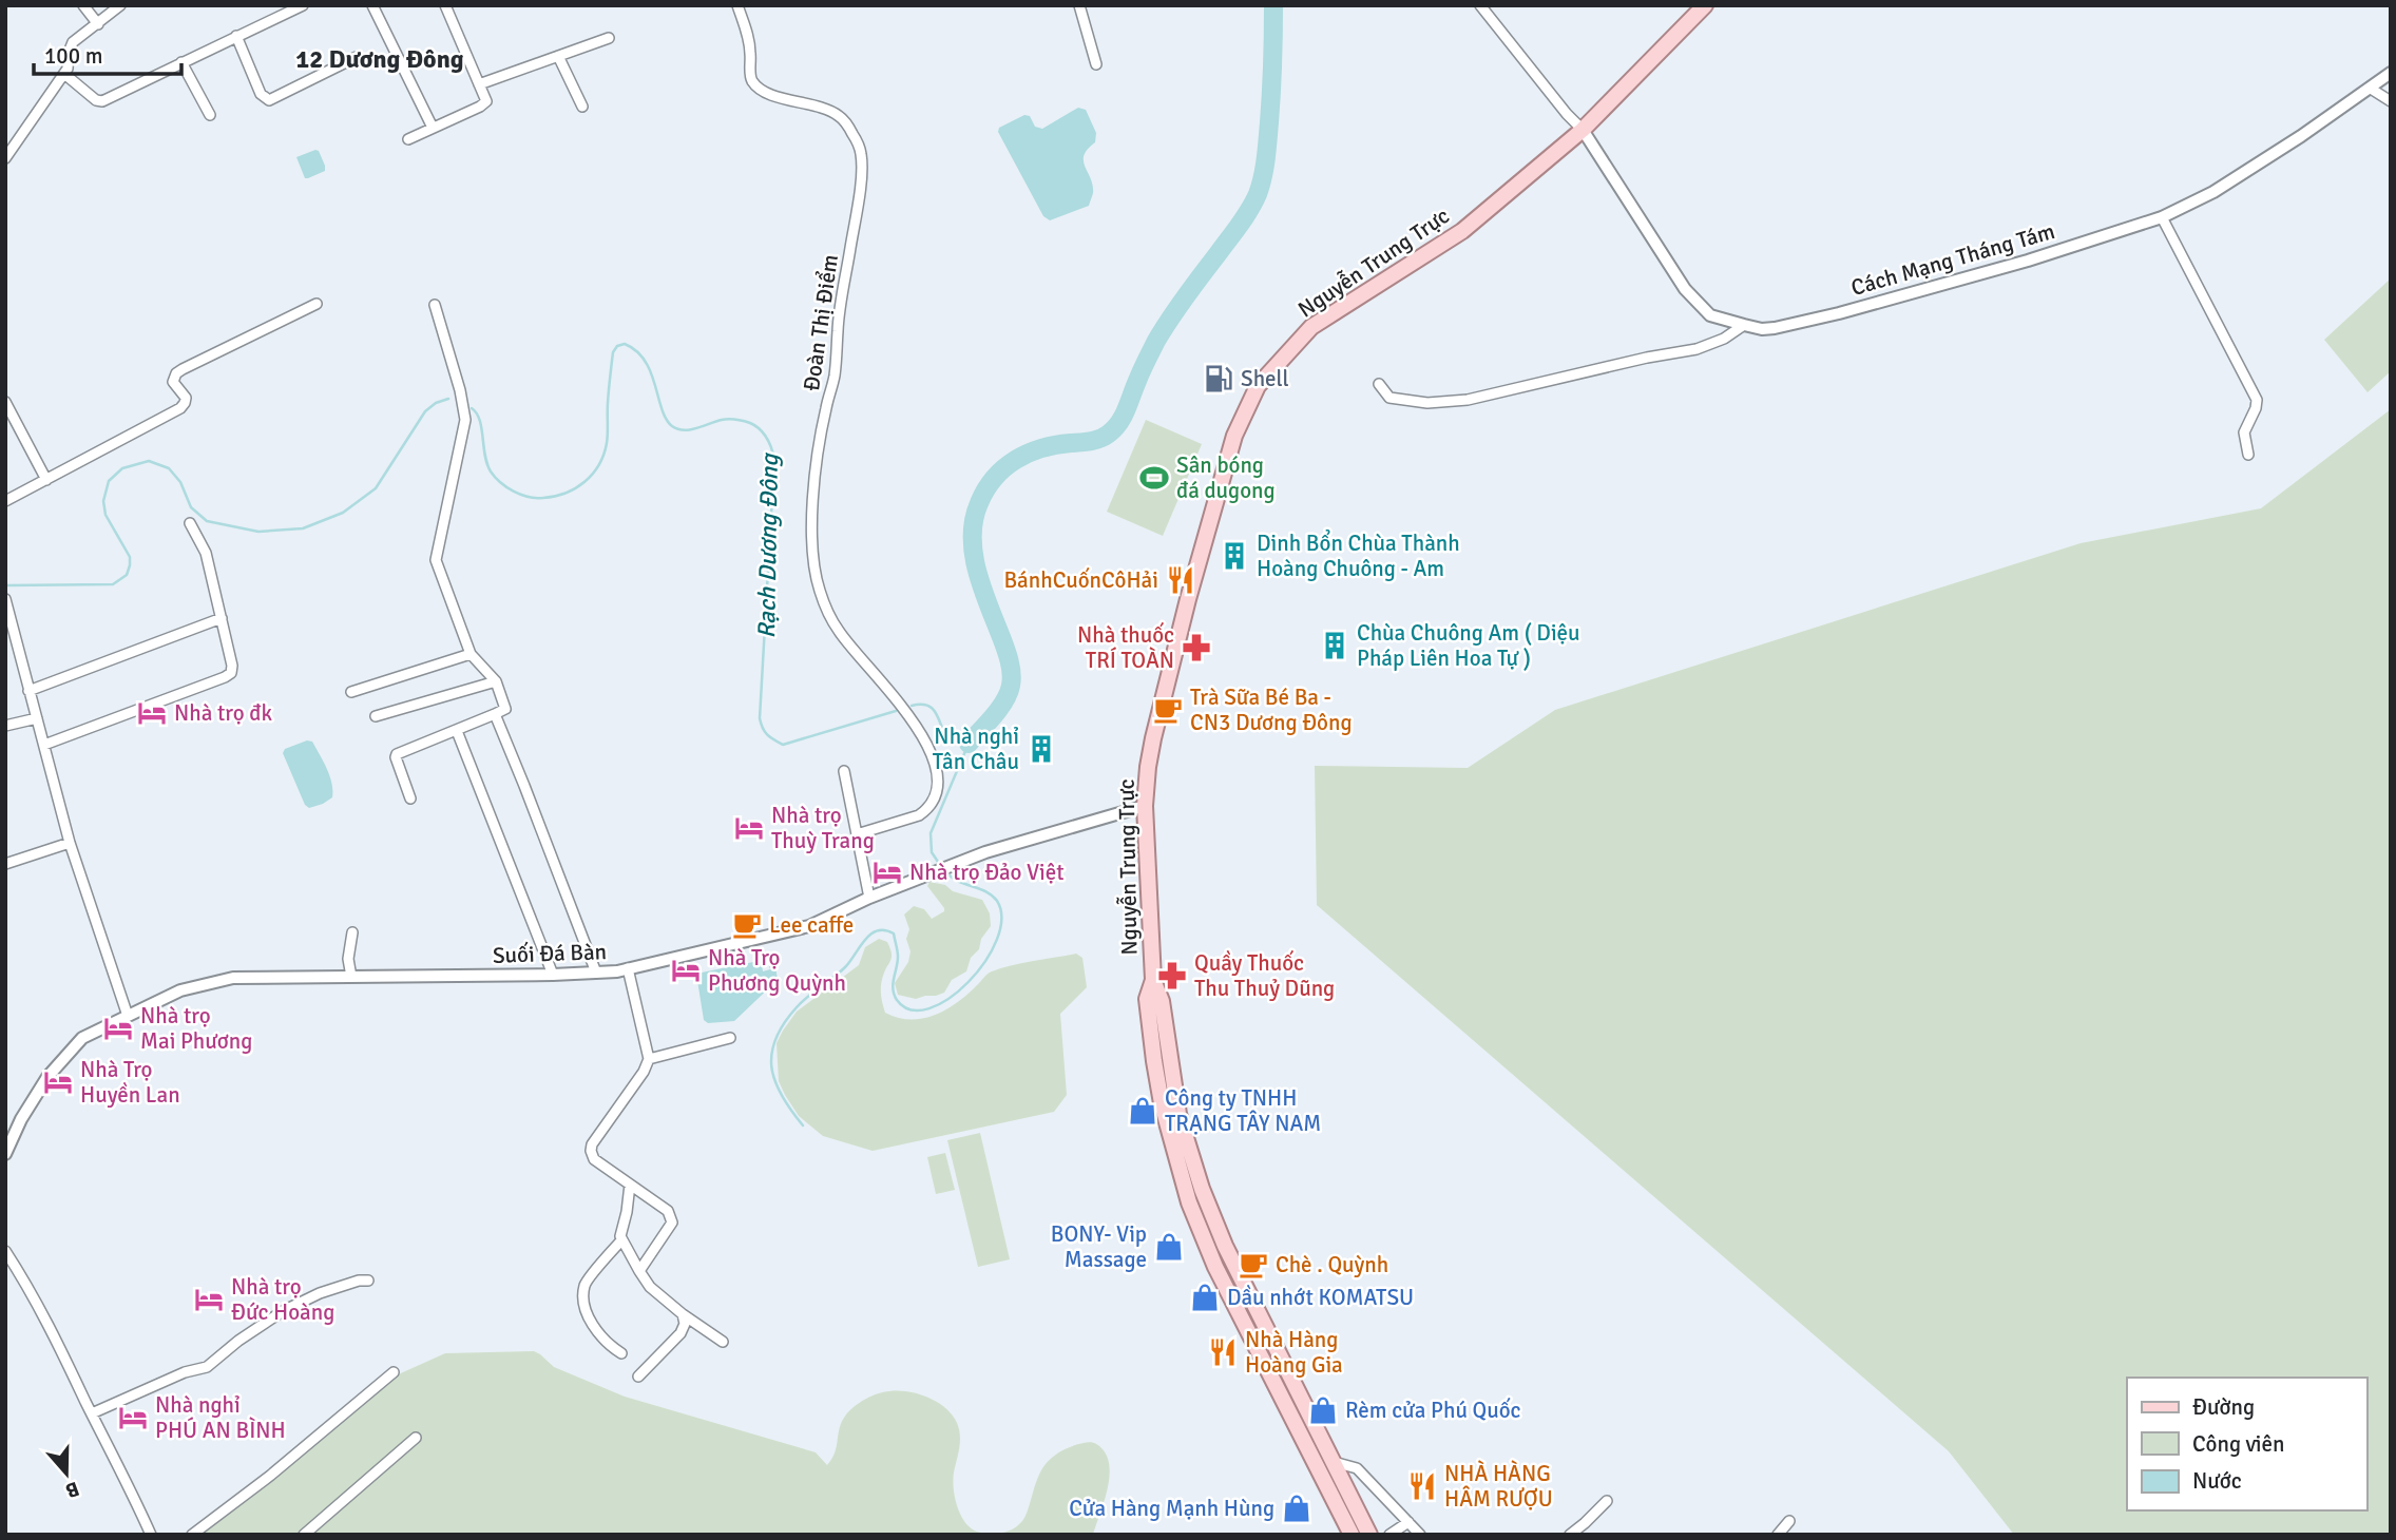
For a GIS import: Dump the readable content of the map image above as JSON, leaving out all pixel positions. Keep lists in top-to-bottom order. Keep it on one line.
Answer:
{"streets":{"main road":["Nguyễn Trung Trực"],"street":["Cách Mạng Tháng Tám","Đoàn Thị Điểm","Suối Đá Bàn"]},"crossings":[["Cách Mạng Tháng Tám","Nguyễn Trung Trực"],["Nguyễn Trung Trực","Suối Đá Bàn"]],"districts":["12 Dương Đông"],"water":["Rạch Dương Đông"],"places":{"fuel station":["Shell"],"sports":["Sân bóng đá dugong"],"building":["Dinh Bổn Chùa Thành Hoàng Chuông - Am","Chùa Chuông Am ( Diệu Pháp Liên Hoa Tự )","Nhà nghỉ Tân Châu"],"restaurant":["BánhCuốnCôHải","Nhà Hàng Hoàng Gia","NHÀ HÀNG HÂM RƯỢU"],"pharmacy":["Nhà thuốc TRÍ TOÀN","Quầy Thuốc Thu Thuỷ Dũng"],"cafe":["Trà Sữa Bé Ba - CN3 Dương Đông","Lee caffe","Chè . Quỳnh"],"hotel":["Nhà trọ đk","Nhà trọ Thuỳ Trang","Nhà trọ Đảo Việt","Nhà Trọ Phương Quỳnh","Nhà trọ Mai Phương","Nhà Trọ Huyền Lan","Nhà trọ Đức Hoàng","Nhà nghỉ PHÚ AN BÌNH"],"shop":["Công ty TNHH TRẠNG TÂY NAM","BONY- Vip Massage","Dầu nhớt KOMATSU","Rèm cửa Phú Quốc","Cửa Hàng Mạnh Hùng"]},"legend":["Đường","Công viên","Nước"],"scale_bar":"100 m","north":"bottom"}
